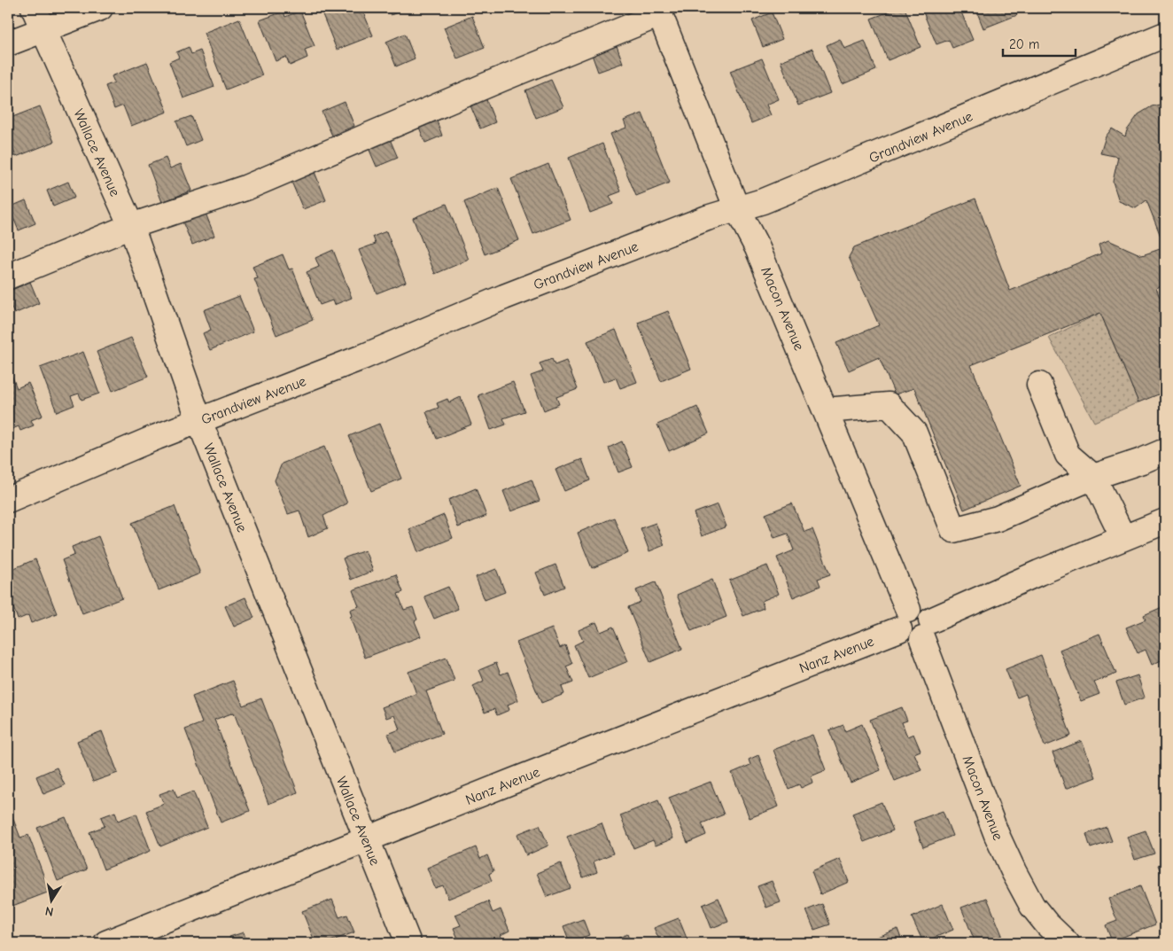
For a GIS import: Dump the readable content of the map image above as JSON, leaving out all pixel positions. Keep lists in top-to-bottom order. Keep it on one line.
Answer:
{"streets":{"street":["Grandview Avenue","Wallace Avenue","Macon Avenue","Nanz Avenue"]},"crossings":[["Grandview Avenue","Wallace Avenue"],["Grandview Avenue","Macon Avenue"],["Wallace Avenue","Nanz Avenue"],["Macon Avenue","Nanz Avenue"]],"scale_bar":"20 m","north":"bottom"}
